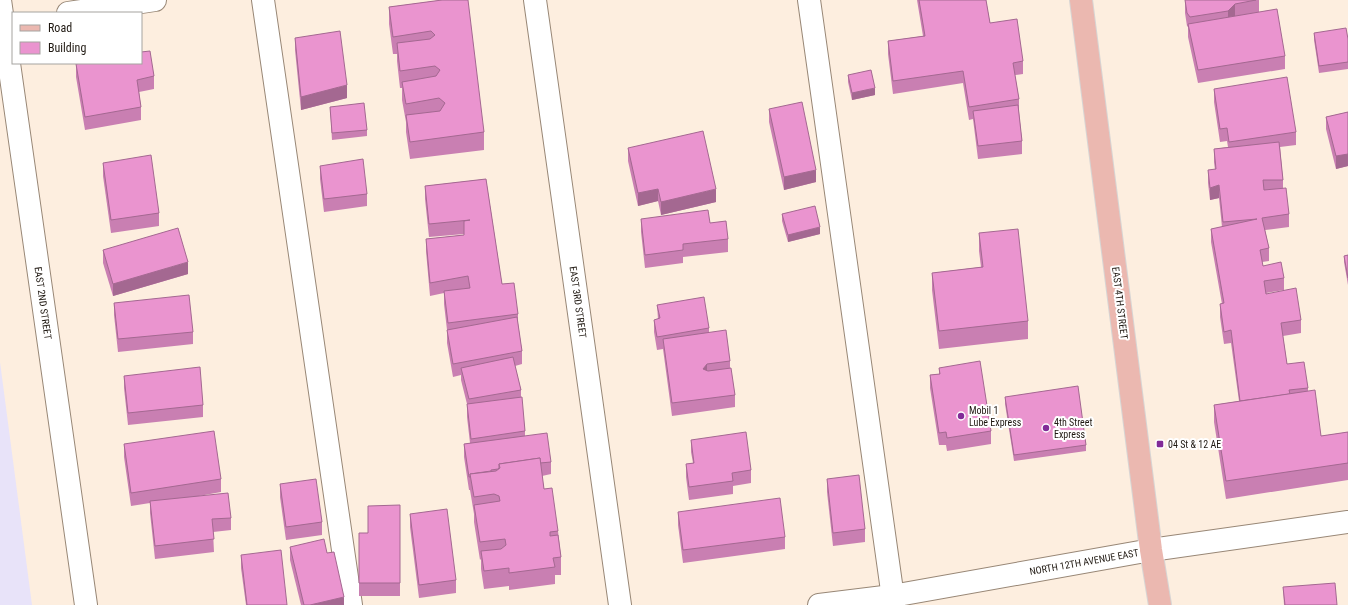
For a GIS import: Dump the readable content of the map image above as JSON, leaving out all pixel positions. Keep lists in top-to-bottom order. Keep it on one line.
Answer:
{"streets":{"main road":["EAST 4TH STREET"],"street":["EAST 3RD STREET","EAST 2ND STREET","NORTH 12TH AVENUE EAST"]},"crossings":[["EAST 4TH STREET","NORTH 12TH AVENUE EAST"]],"places":{"other":["Mobil 1 Lube Express","4th Street Express"],"transit":["04 St & 12 AE"]},"legend":["Road","Building"]}
